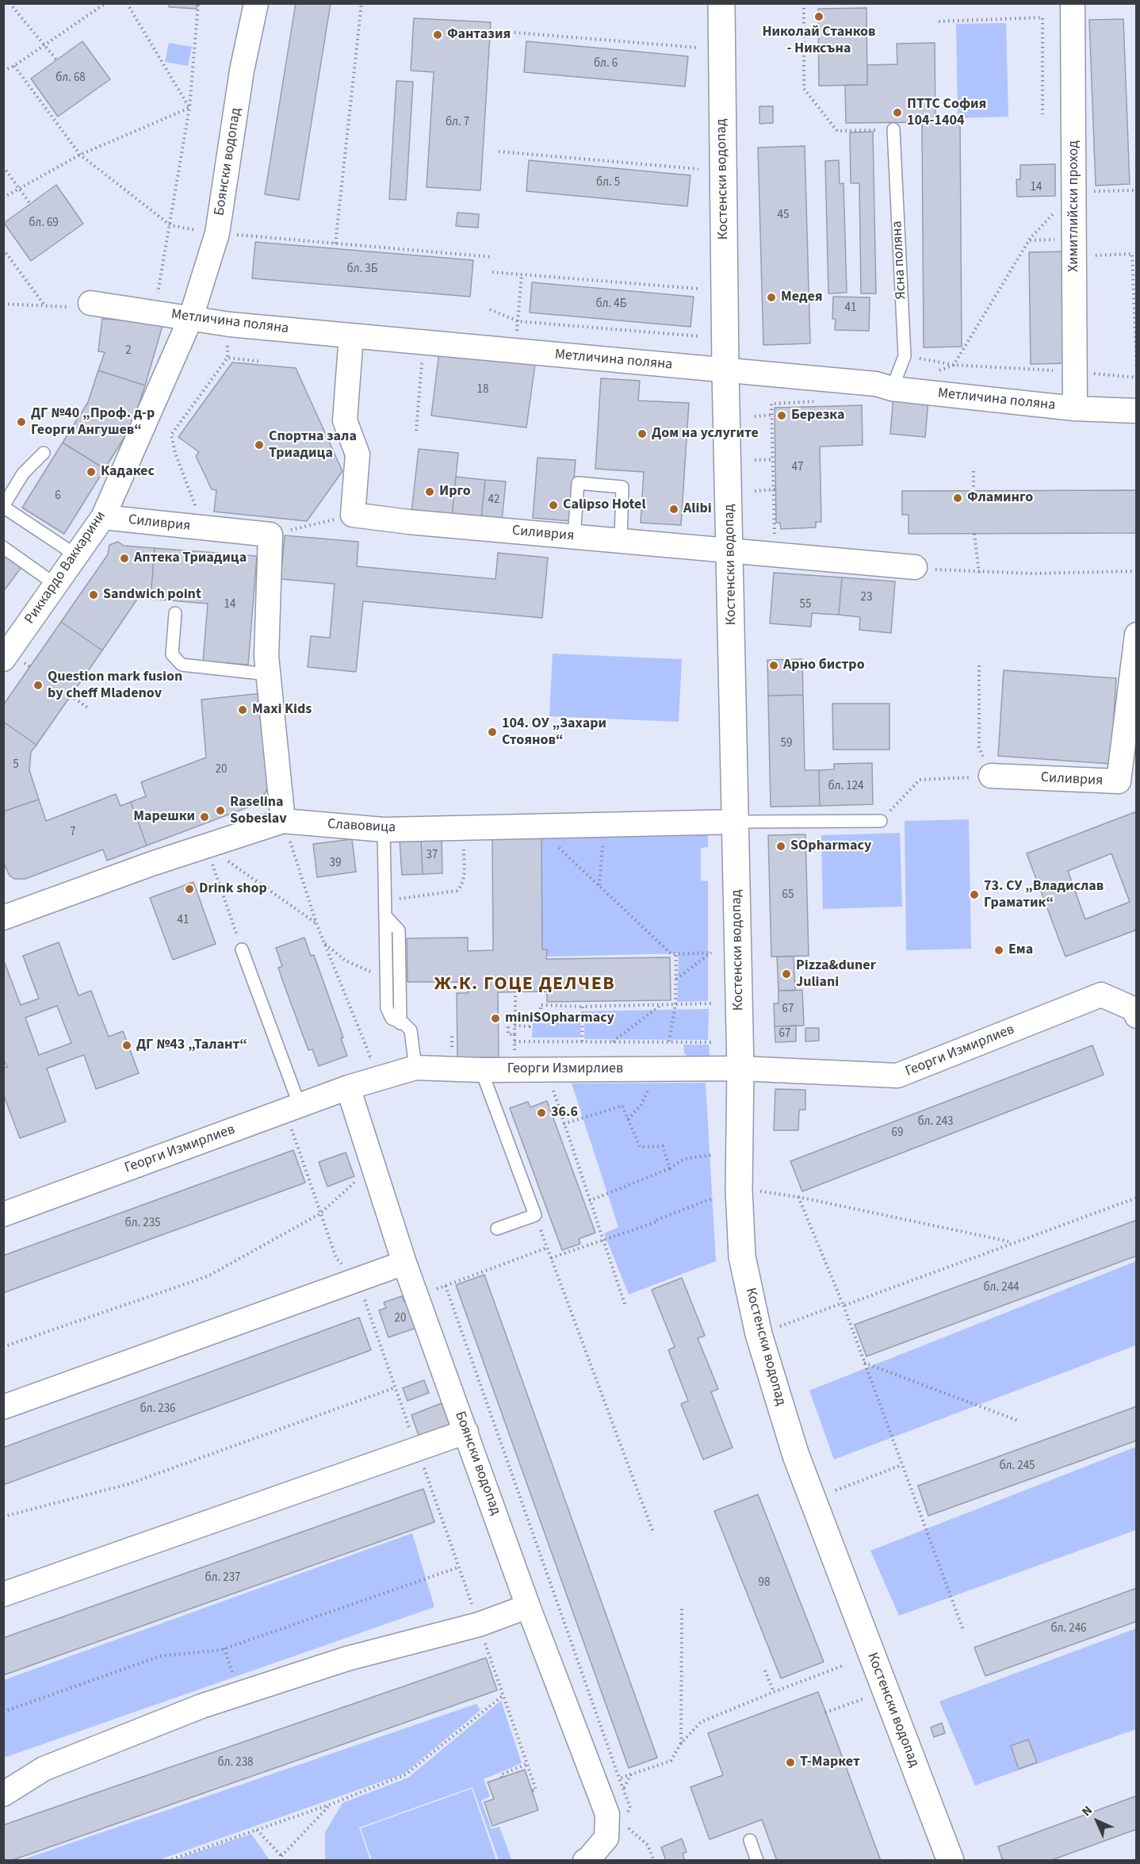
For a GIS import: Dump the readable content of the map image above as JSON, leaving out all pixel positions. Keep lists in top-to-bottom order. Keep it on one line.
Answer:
{"streets":{"street":["Боянски водопад","Костенски водопад","Химитлийски проход","Метличина поляна","Силиврия","Риккардо Ваккарини","Славовица","Георги Измирлиев"],"lane":["Ясна поляна"]},"crossings":[["Боянски водопад","Метличина поляна"],["Боянски водопад","Риккардо Ваккарини"],["Боянски водопад","Георги Измирлиев"],["Костенски водопад","Метличина поляна"],["Костенски водопад","Силиврия"],["Костенски водопад","Славовица"],["Костенски водопад","Георги Измирлиев"],["Химитлийски проход","Метличина поляна"],["Ясна поляна","Метличина поляна"],["Метличина поляна","Риккардо Ваккарини"],["Силиврия","Риккардо Ваккарини"]],"districts":["Ж.К. ГОЦЕ ДЕЛЧЕВ"],"places":["Николай Станков - Никсъна","Фантазия","ПТТС София 104-1404","Медея","Березка","ДГ №40 „Проф. д-р Георги Ангушев“","Дом на услугите","Спортна зала Триадица","Кадакес","Ирго","Фламинго","Calipso Hotel","Alibi","Аптека Триадица","Sandwich point","Арно бистро","Question mark fusion by cheff Mladenov","Maxi Kids","104. ОУ „Захари Стоянов“","Raselina Sobeslav","Марешки","SOpharmacy","Drink shop","73. СУ „Владислав Граматик“","Ема","Pizza&duner Juliani","miniSOpharmacy","ДГ №43 „Талант“","36.6","Т-Маркет"],"house_numbers":["бл. 6","бл. 68","бл. 7","бл. 5","14","45","бл. 69","бл. 3Б","бл. 4Б","41","2","18","47","6","42","23","14","55","59","5","20","бл. 124","7","37","39","65","41","67","67","бл. 243","69","бл. 235","бл. 244","20","бл. 236","бл. 245","бл. 237","98","бл. 246","бл. 238"],"north":"top left"}
